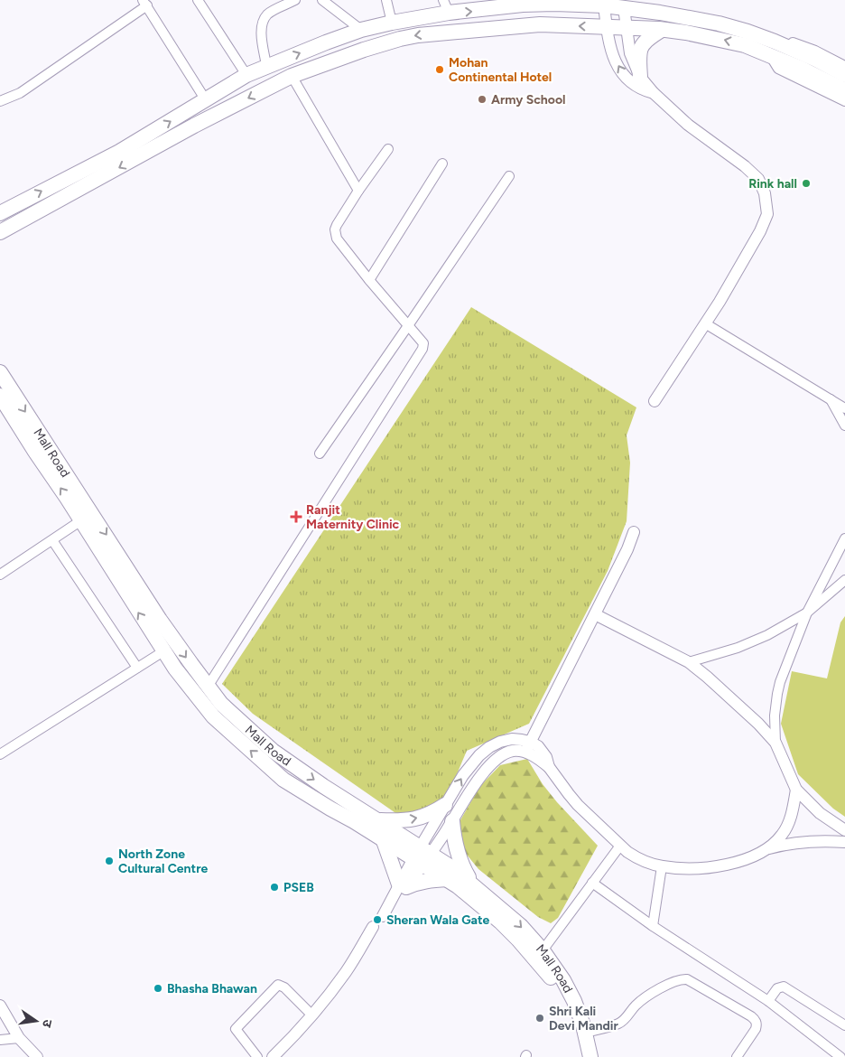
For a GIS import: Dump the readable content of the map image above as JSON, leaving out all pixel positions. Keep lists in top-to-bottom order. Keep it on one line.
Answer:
{"streets":{"main road":["Mall Road"]},"places":{"other":["Mohan Continental Hotel","Army School","Rink hall","North Zone Cultural Centre","PSEB","Sheran Wala Gate","Bhasha Bhawan","Shri Kali Devi Mandir"],"health":["Ranjit Maternity Clinic"]},"north":"right"}
